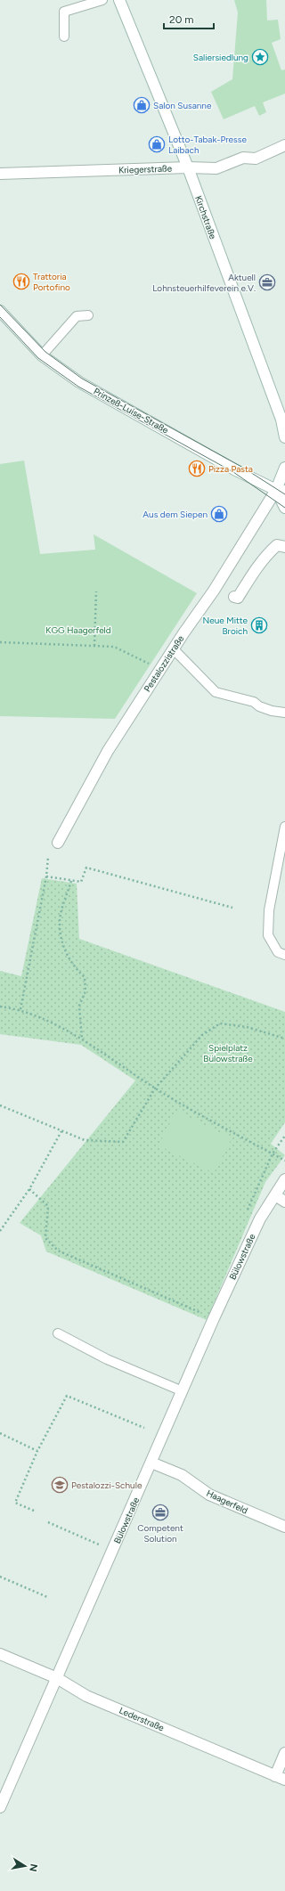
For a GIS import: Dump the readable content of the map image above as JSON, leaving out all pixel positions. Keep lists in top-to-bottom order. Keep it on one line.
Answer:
{"streets":{"street":["Kriegerstraße","Kirchstraße","Prinzeß-Luise-Straße","Pestalozzistraße","Bülowstraße","Haagerfeld","Lederstraße"]},"crossings":[["Kriegerstraße","Kirchstraße"],["Prinzeß-Luise-Straße","Pestalozzistraße"],["Bülowstraße","Haagerfeld"],["Bülowstraße","Lederstraße"]],"parks":["KGG Haagerfeld","Spielplatz Bülowstraße"],"places":{"place":["Saliersiedlung"],"shop":["Salon Susanne","Lotto-Tabak-Presse Laibach","Aus dem Siepen"],"restaurant":["Trattoria Portofino","Pizza Pasta"],"office":["Aktuell Lohnsteuerhilfeverein e.V.","Competent Solution"],"building":["Neue Mitte Broich"],"school or university":["Pestalozzi-Schule"]},"scale_bar":"20 m","north":"right"}
